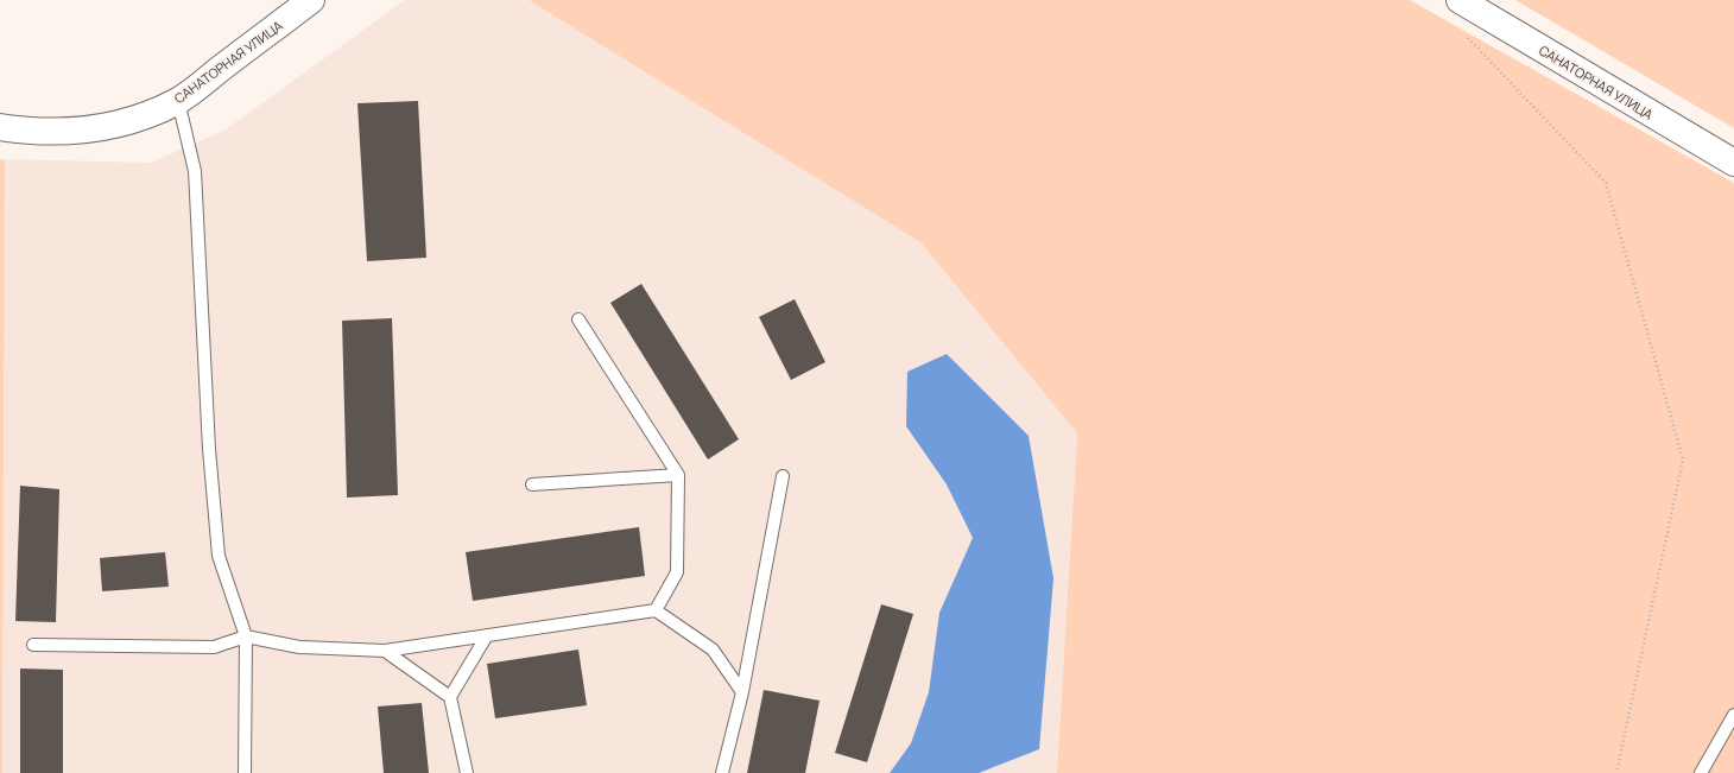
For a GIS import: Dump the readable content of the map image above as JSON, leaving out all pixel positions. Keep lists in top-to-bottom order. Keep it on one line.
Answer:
{"streets":{"street":["САНАТОРНАЯ УЛИЦА"]}}
